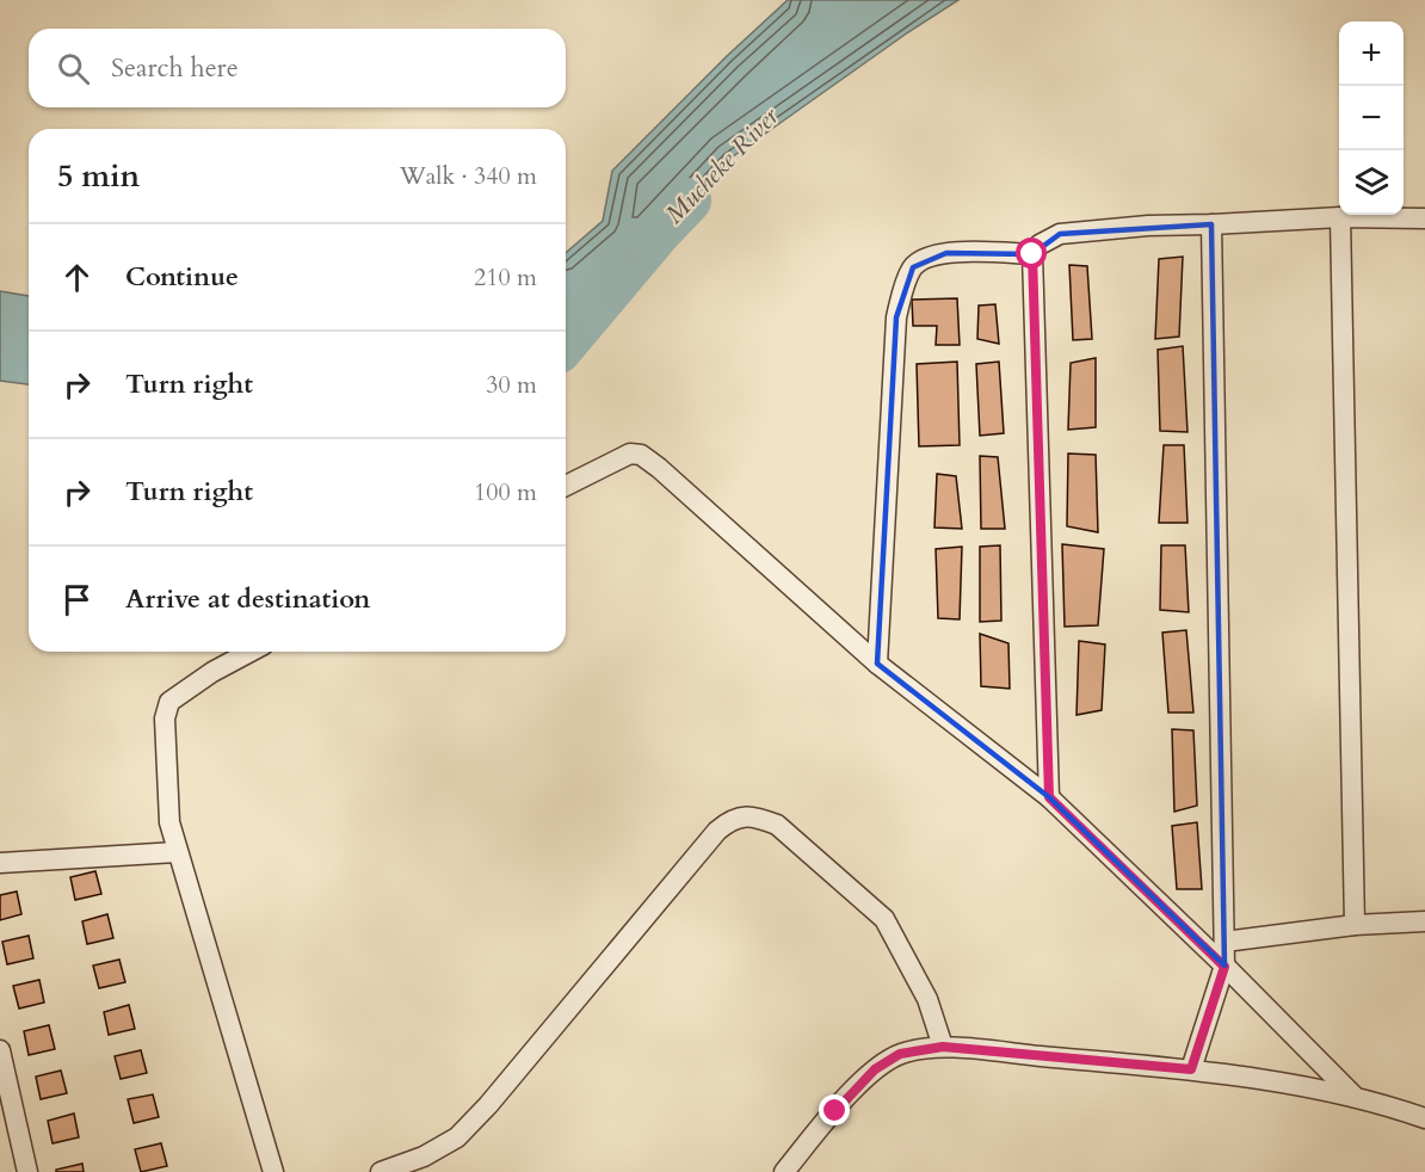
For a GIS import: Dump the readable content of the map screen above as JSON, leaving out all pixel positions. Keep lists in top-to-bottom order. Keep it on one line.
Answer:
{"water":["Mucheke River"],"page":{"map_buttons":["+","−"],"search":"Search here","heading":["5 min","Walk · 340 m"],"list":[["Continue","210 m"],["Turn right","30 m"],["Turn right","100 m"],"Arrive at destination"]}}
